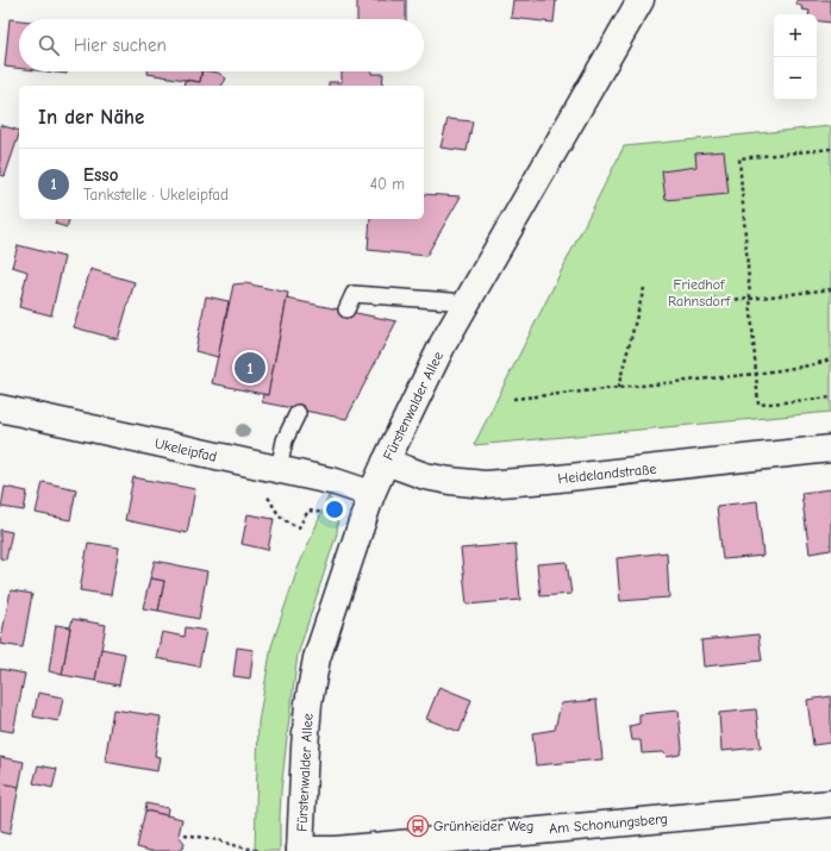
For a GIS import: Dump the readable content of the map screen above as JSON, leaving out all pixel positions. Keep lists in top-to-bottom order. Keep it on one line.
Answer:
{"streets":{"street":["Fürstenwalder Allee","Ukeleipfad","Heidelandstraße","Am Schonungsberg"]},"crossings":[["Fürstenwalder Allee","Ukeleipfad"],["Fürstenwalder Allee","Heidelandstraße"],["Fürstenwalder Allee","Am Schonungsberg"]],"parks":["Friedhof Rahnsdorf"],"places":{"bus stop":["Grünheider Weg"]},"page":{"map_buttons":["+","−"],"search":"Hier suchen","heading":"In der Nähe","list":[{"mark":"1","name":"Esso","note":"Tankstelle · Ukeleipfad","value":"40 m"}],"pins":"1"}}
